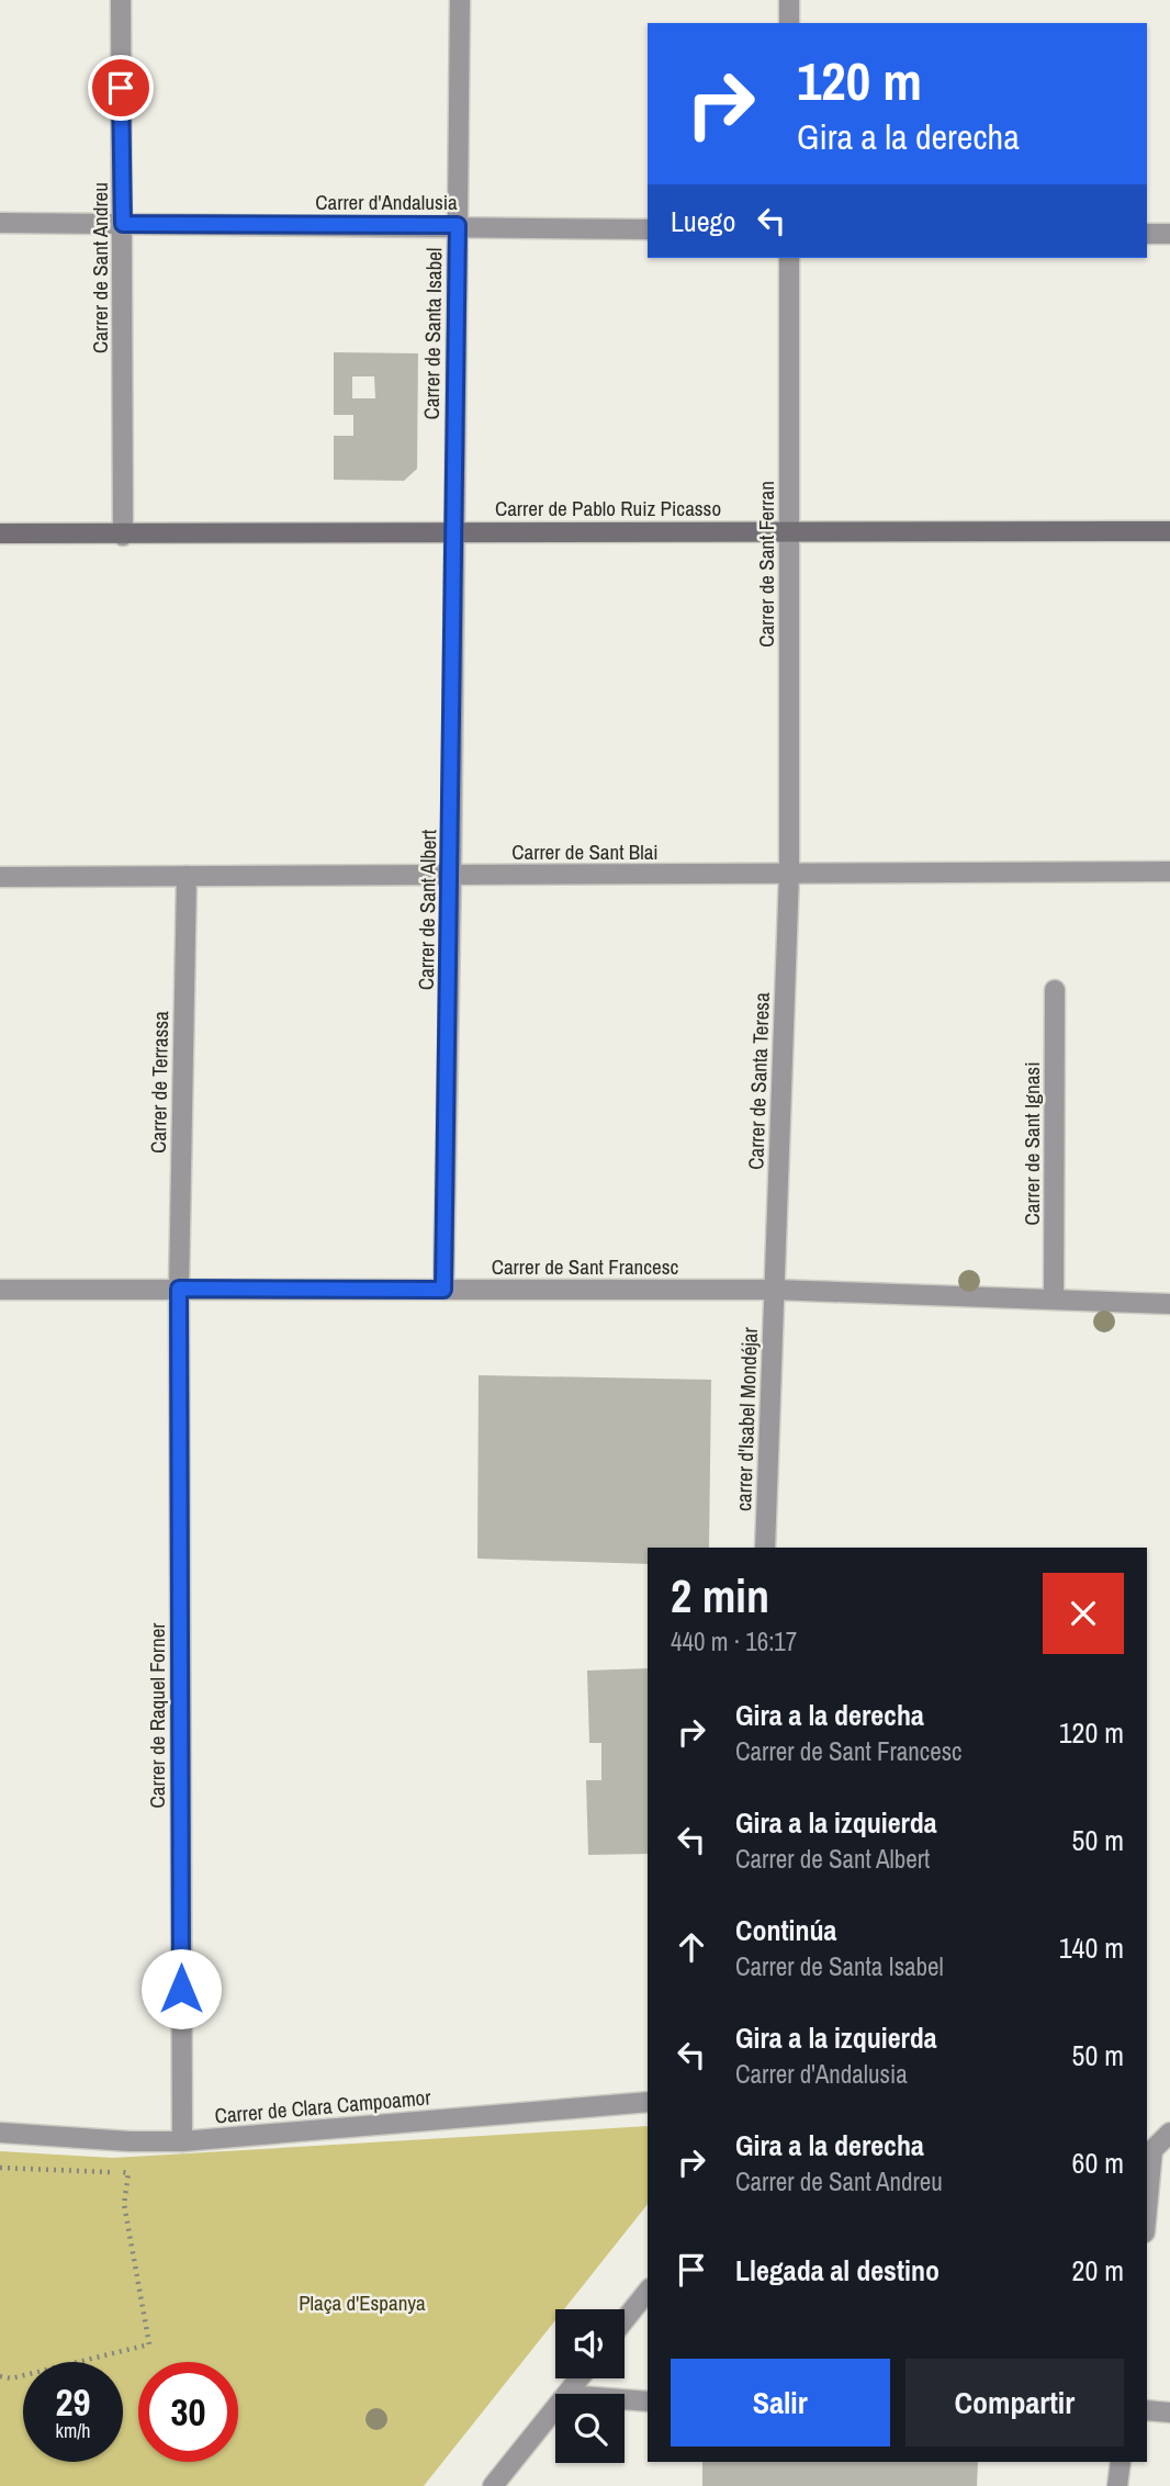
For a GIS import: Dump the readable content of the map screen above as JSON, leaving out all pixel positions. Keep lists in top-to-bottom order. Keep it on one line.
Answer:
{"streets":{"street":["Carrer d'Andalusia","Carrer de Sant Andreu","Carrer de Santa Isabel","Carrer de Pablo Ruiz Picasso","Carrer de Sant Ferran","Carrer de Sant Blai","Carrer de Sant Albert","Carrer de Santa Teresa","Carrer de Terrassa","Carrer de Sant Ignasi","Carrer de Sant Francesc","carrer d'Isabel Mondéjar","Carrer de Raquel Forner","Carrer de Clara Campoamor"]},"crossings":[["Carrer d'Andalusia","Carrer de Sant Andreu"],["Carrer d'Andalusia","Carrer de Santa Isabel"],["Carrer de Sant Andreu","Carrer de Pablo Ruiz Picasso"],["Carrer de Santa Isabel","Carrer de Pablo Ruiz Picasso"],["Carrer de Santa Isabel","Carrer de Sant Albert"],["Carrer de Pablo Ruiz Picasso","Carrer de Sant Ferran"],["Carrer de Pablo Ruiz Picasso","Carrer de Sant Albert"],["Carrer de Sant Ferran","Carrer de Sant Blai"],["Carrer de Sant Ferran","Carrer de Santa Teresa"],["Carrer de Sant Blai","Carrer de Sant Albert"],["Carrer de Sant Blai","Carrer de Santa Teresa"],["Carrer de Sant Blai","Carrer de Terrassa"],["Carrer de Sant Albert","Carrer de Sant Francesc"],["Carrer de Santa Teresa","Carrer de Sant Francesc"],["Carrer de Santa Teresa","carrer d'Isabel Mondéjar"],["Carrer de Terrassa","Carrer de Sant Francesc"],["Carrer de Terrassa","Carrer de Raquel Forner"],["Carrer de Sant Ignasi","Carrer de Sant Francesc"],["Carrer de Sant Francesc","carrer d'Isabel Mondéjar"],["Carrer de Sant Francesc","Carrer de Raquel Forner"],["Carrer de Raquel Forner","Carrer de Clara Campoamor"]],"parks":["Plaça d'Espanya"],"page":{"turn":["120 m","Gira a la derecha"],"then":"Luego","heading":["2 min","440 m · 16:17"],"list":[{"name":"Gira a la derecha","note":"Carrer de Sant Francesc","value":"120 m"},{"name":"Gira a la izquierda","note":"Carrer de Sant Albert","value":"50 m"},{"name":"Continúa","note":"Carrer de Santa Isabel","value":"140 m"},{"name":"Gira a la izquierda","note":"Carrer d'Andalusia","value":"50 m"},{"name":"Gira a la derecha","note":"Carrer de Sant Andreu","value":"60 m"},{"name":"Llegada al destino","value":"20 m"}],"buttons":["Salir","Compartir"],"speed":"29 km/h","limit":"30"}}
